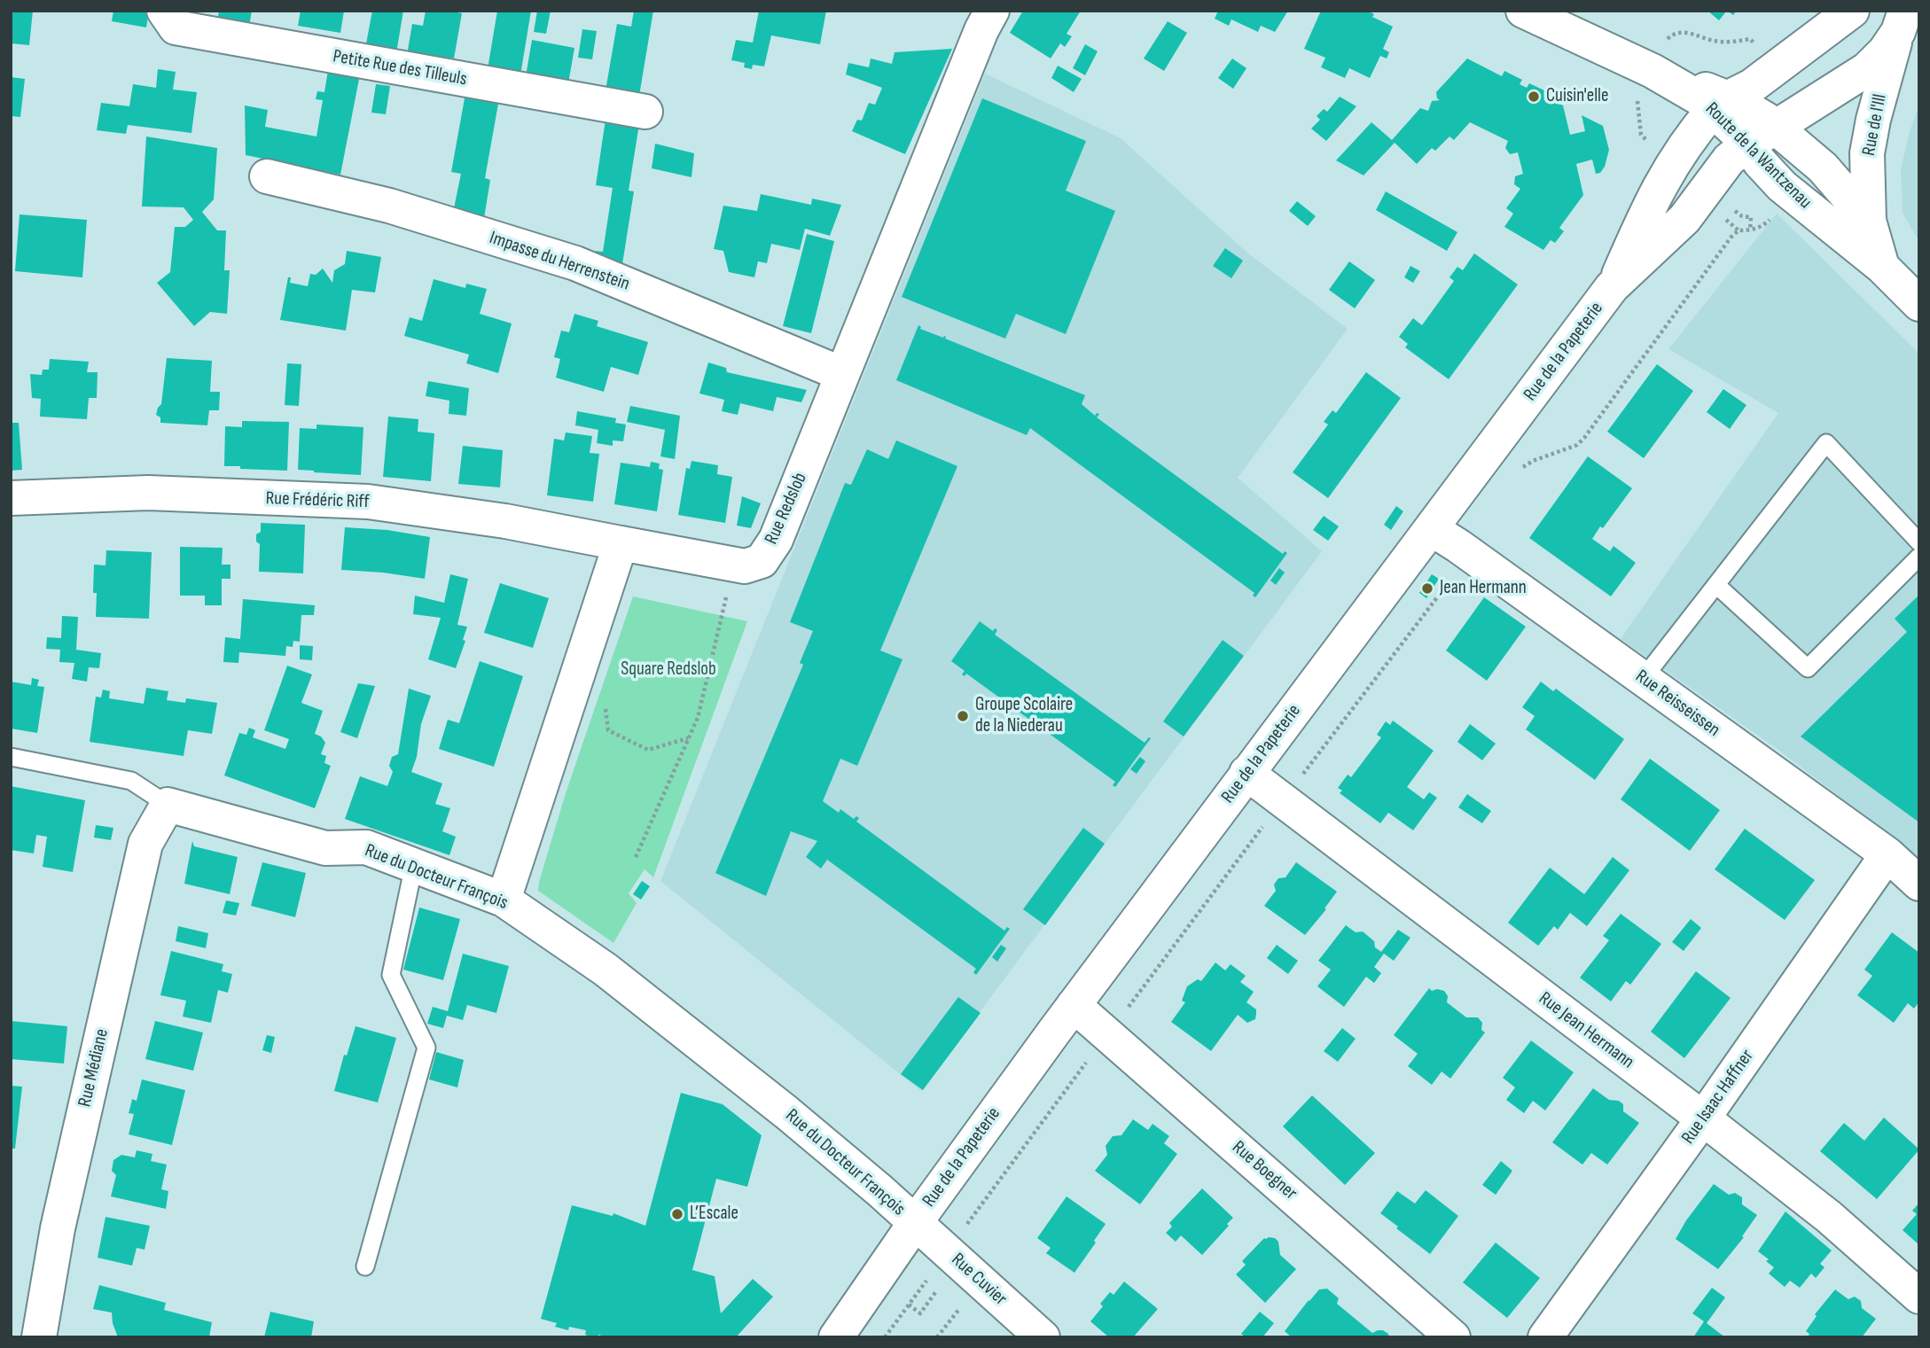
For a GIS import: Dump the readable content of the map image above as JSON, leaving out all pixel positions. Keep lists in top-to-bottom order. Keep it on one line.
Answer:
{"streets":{"street":["Petite Rue des Tilleuls","Rue de l'Ill","Route de la Wantzenau","Impasse du Herrenstein","Rue de la Papeterie","Rue Frédéric Riff","Rue Redslob","Rue Reisseissen","Rue du Docteur François","Rue Jean Hermann","Rue Médiane","Rue Isaac Haffner","Rue Boegner","Rue Cuvier"]},"crossings":[["Rue de l'Ill","Route de la Wantzenau"],["Rue de l'Ill","Rue de la Papeterie"],["Route de la Wantzenau","Rue de la Papeterie"],["Impasse du Herrenstein","Rue Redslob"],["Rue de la Papeterie","Rue Reisseissen"],["Rue de la Papeterie","Rue du Docteur François"],["Rue de la Papeterie","Rue Jean Hermann"],["Rue de la Papeterie","Rue Boegner"],["Rue de la Papeterie","Rue Cuvier"],["Rue Frédéric Riff","Rue Redslob"],["Rue Reisseissen","Rue Isaac Haffner"],["Rue du Docteur François","Rue Médiane"],["Rue du Docteur François","Rue Cuvier"],["Rue Jean Hermann","Rue Isaac Haffner"]],"parks":["Square Redslob"],"places":["Cuisin'elle","Jean Hermann","Groupe Scolaire de la Niederau","L’Escale"]}
